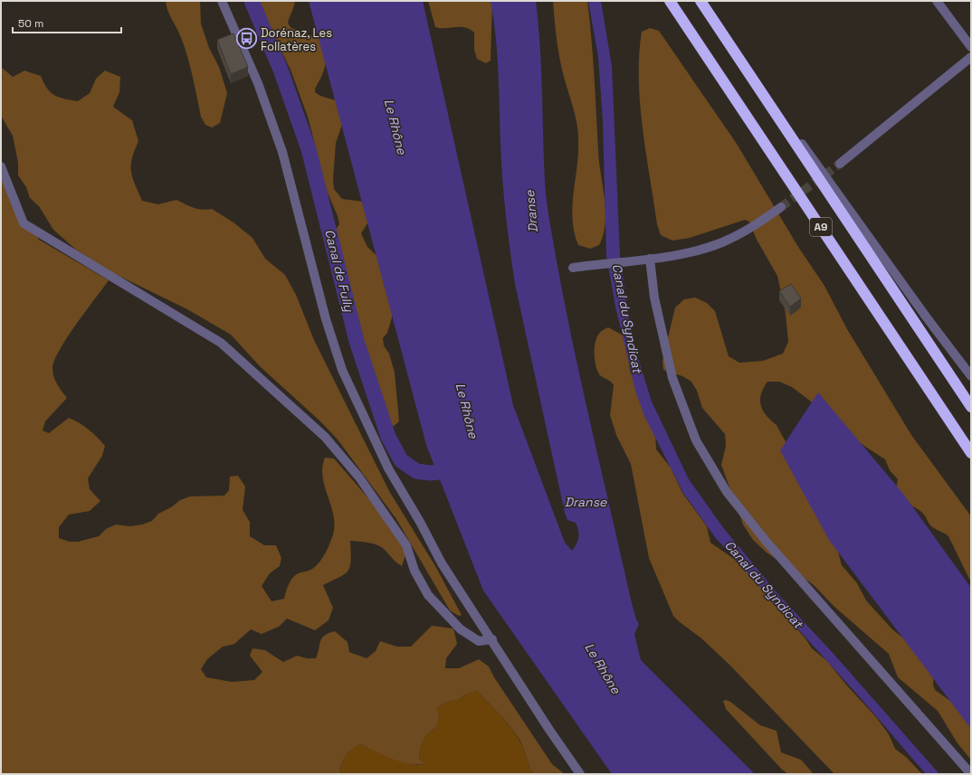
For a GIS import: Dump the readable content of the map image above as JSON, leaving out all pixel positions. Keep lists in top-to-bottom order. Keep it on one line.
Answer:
{"streets":{"highway":["A9"]},"water":["Le Rhône","Dranse","Canal de Fully","Canal du Syndicat"],"places":{"bus stop":["Dorénaz, Les Follatères"]},"scale_bar":"50 m"}
